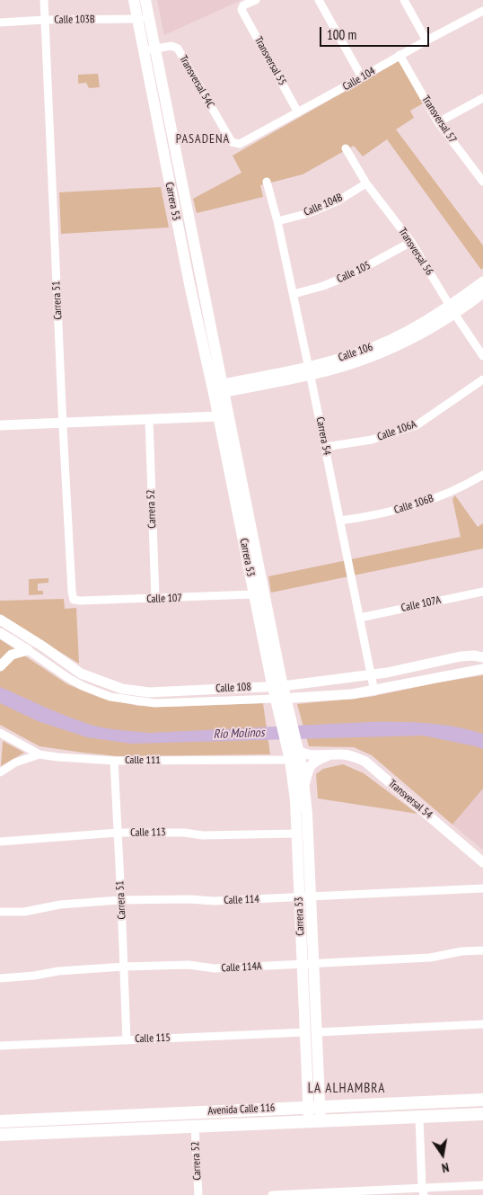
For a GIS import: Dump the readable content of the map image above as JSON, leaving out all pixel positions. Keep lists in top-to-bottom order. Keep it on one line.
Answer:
{"streets":{"main road":["Carrera 53","Avenida Calle 116"],"street":["Calle 103B","Transversal 55","Calle 104","Transversal 54C","Transversal 57","Calle 104B","Transversal 56","Calle 105","Carrera 51","Calle 106","Calle 106A","Carrera 54","Calle 106B","Carrera 52","Calle 107","Calle 107A","Calle 108","Calle 111","Transversal 54","Calle 113","Calle 114","Calle 114A","Calle 115"]},"crossings":[["Calle 103B","Carrera 53"],["Calle 103B","Carrera 51"],["Transversal 55","Calle 104"],["Calle 104","Transversal 54C"],["Calle 104","Transversal 57"],["Transversal 54C","Carrera 53"],["Carrera 53","Calle 106"],["Carrera 53","Calle 107"],["Carrera 53","Calle 108"],["Carrera 53","Calle 111"],["Carrera 53","Transversal 54"],["Carrera 53","Calle 113"],["Carrera 53","Calle 114"],["Carrera 53","Calle 114A"],["Carrera 53","Calle 115"],["Carrera 53","Avenida Calle 116"],["Calle 104B","Transversal 56"],["Calle 104B","Carrera 54"],["Transversal 56","Calle 105"],["Transversal 56","Calle 106"],["Calle 105","Carrera 54"],["Carrera 51","Calle 107"],["Carrera 51","Calle 111"],["Carrera 51","Calle 113"],["Carrera 51","Calle 114"],["Carrera 51","Calle 114A"],["Carrera 51","Calle 115"],["Calle 106","Carrera 54"],["Calle 106A","Carrera 54"],["Carrera 54","Calle 106B"],["Carrera 54","Calle 107A"],["Carrera 54","Calle 108"],["Carrera 52","Calle 107"],["Carrera 52","Avenida Calle 116"]],"districts":["PASADENA","LA ALHAMBRA"],"water":["Río Molinos"],"scale_bar":"100 m","north":"bottom"}
